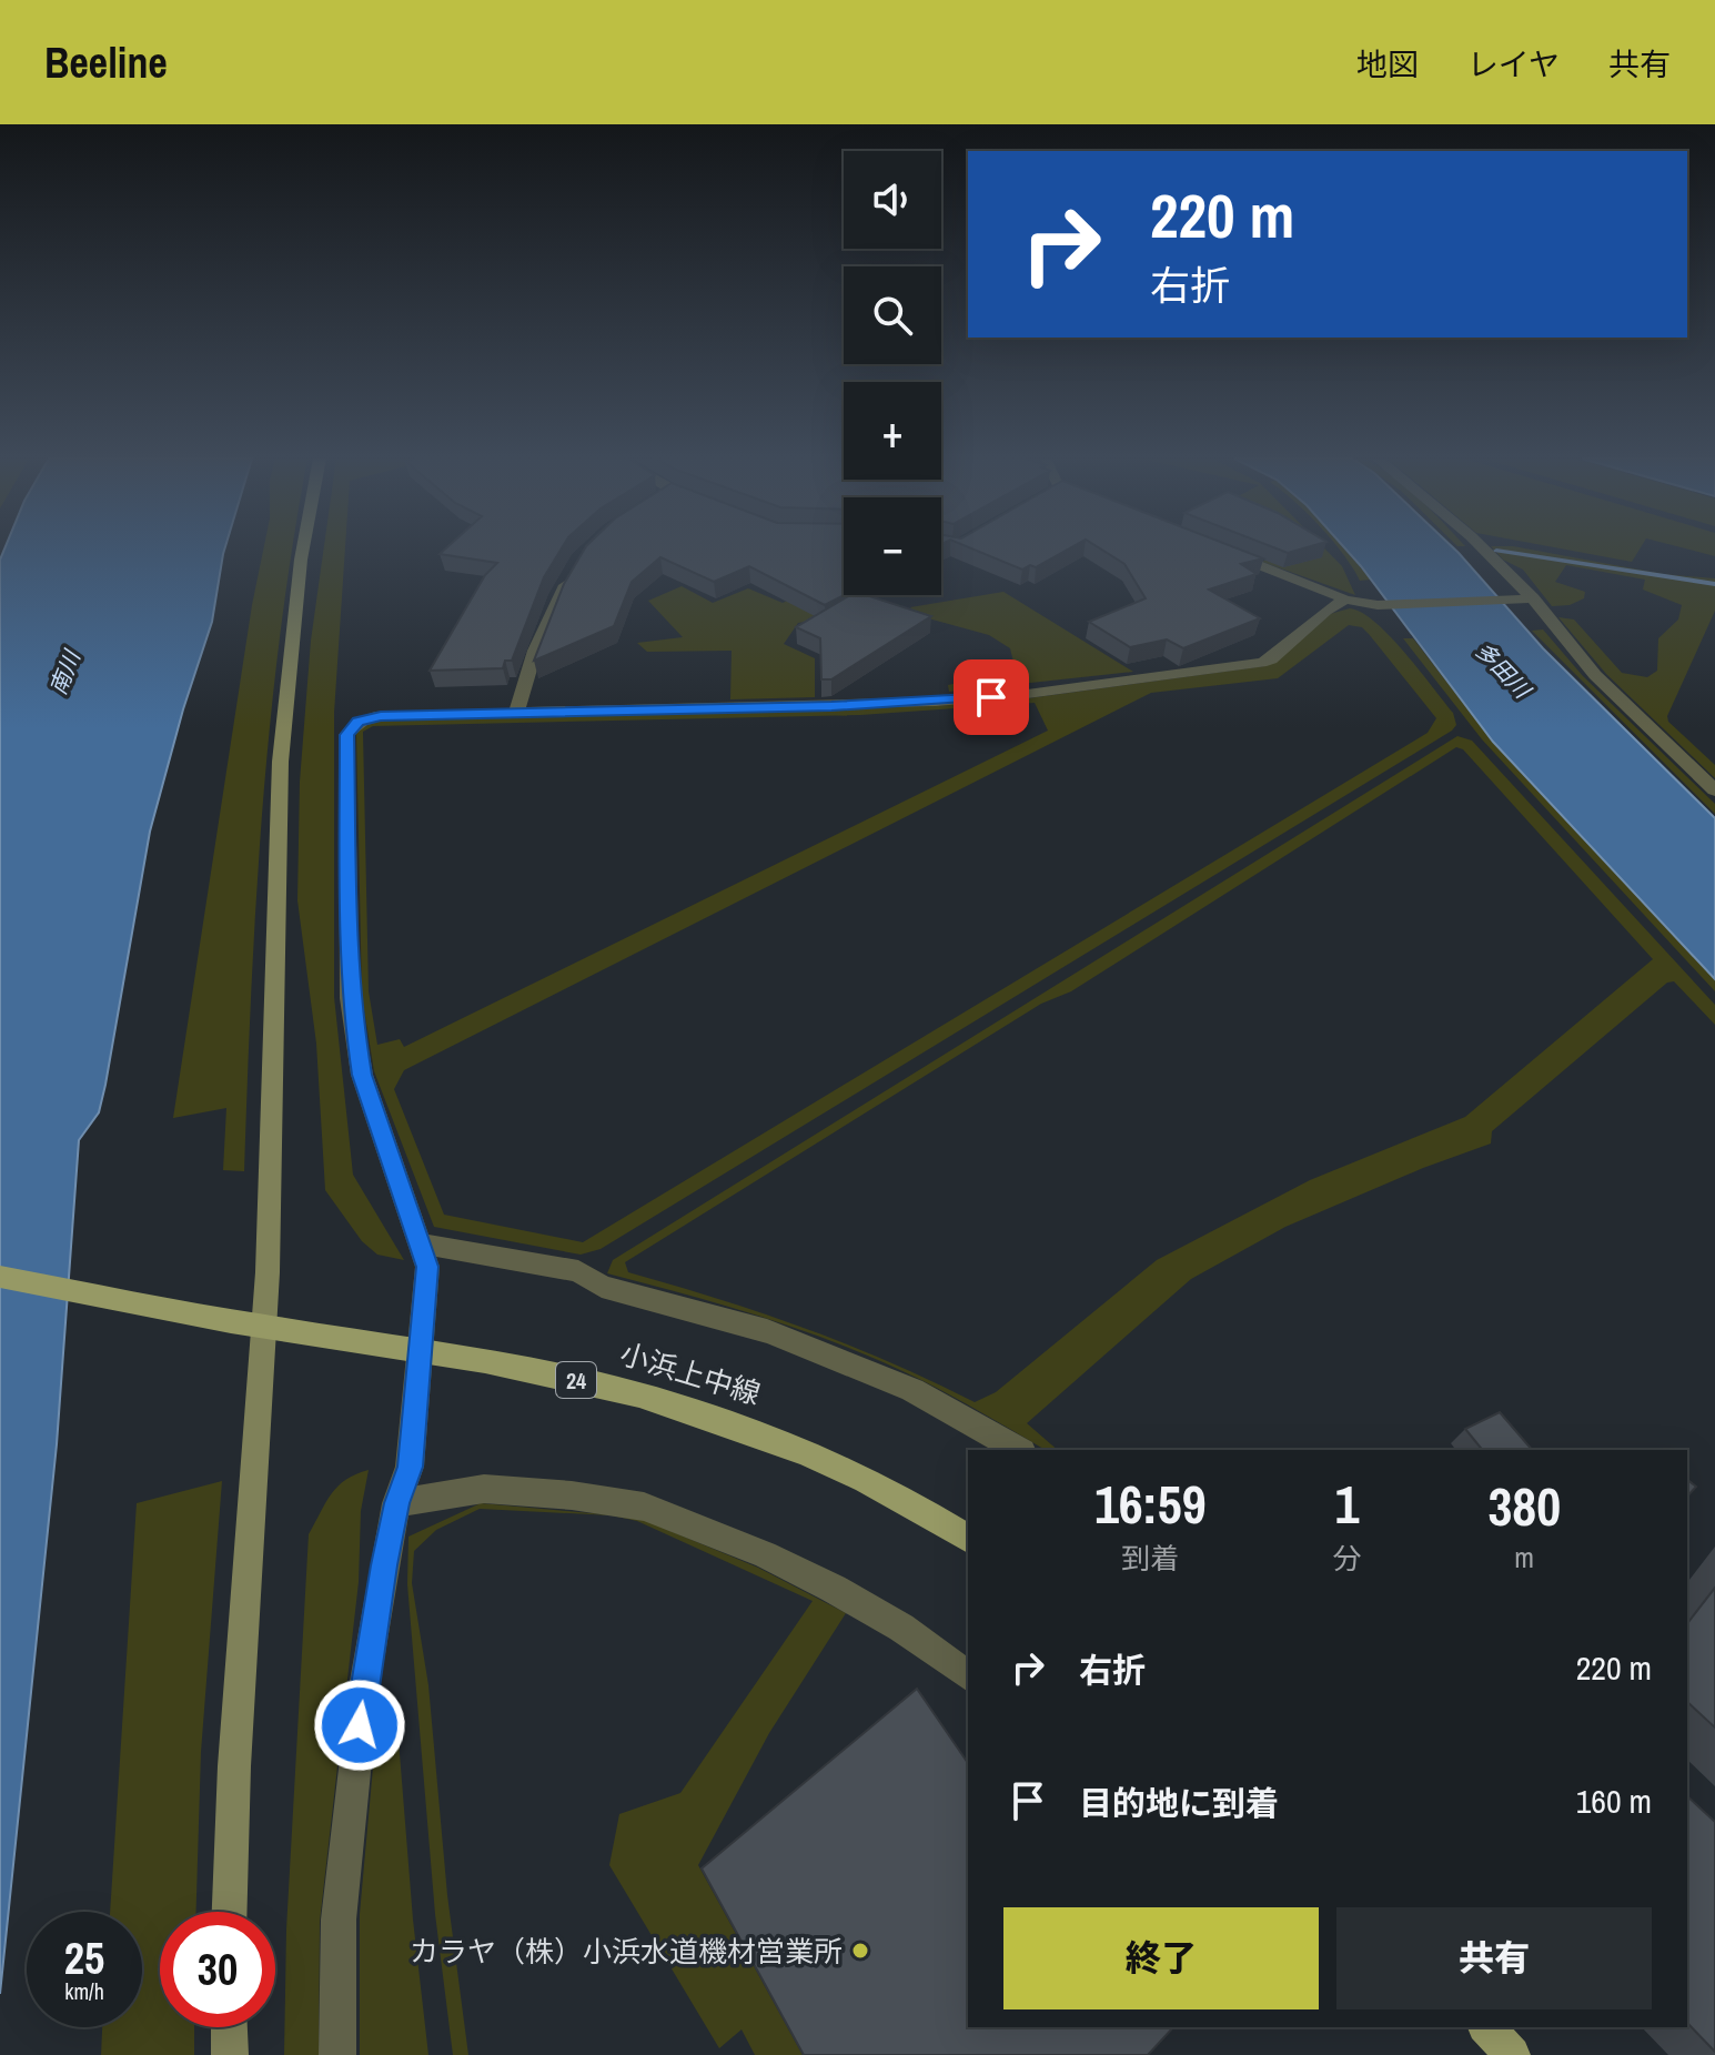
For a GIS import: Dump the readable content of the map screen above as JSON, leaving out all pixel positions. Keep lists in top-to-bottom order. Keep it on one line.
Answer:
{"streets":{"main road":["小浜上中線","24"]},"water":["多田川","南川"],"places":["カラヤ（株）小浜水道機材営業所"],"page":{"header":"Beeline","nav":["地図","レイヤ","共有"],"map_buttons":["+","−"],"turn":["220 m","右折"],"eta":["16:59","到着","1","分","380","m"],"list":[{"name":"右折","value":"220 m"},{"name":"目的地に到着","value":"160 m"}],"buttons":["終了","共有"],"speed":"25 km/h","limit":"30"}}
